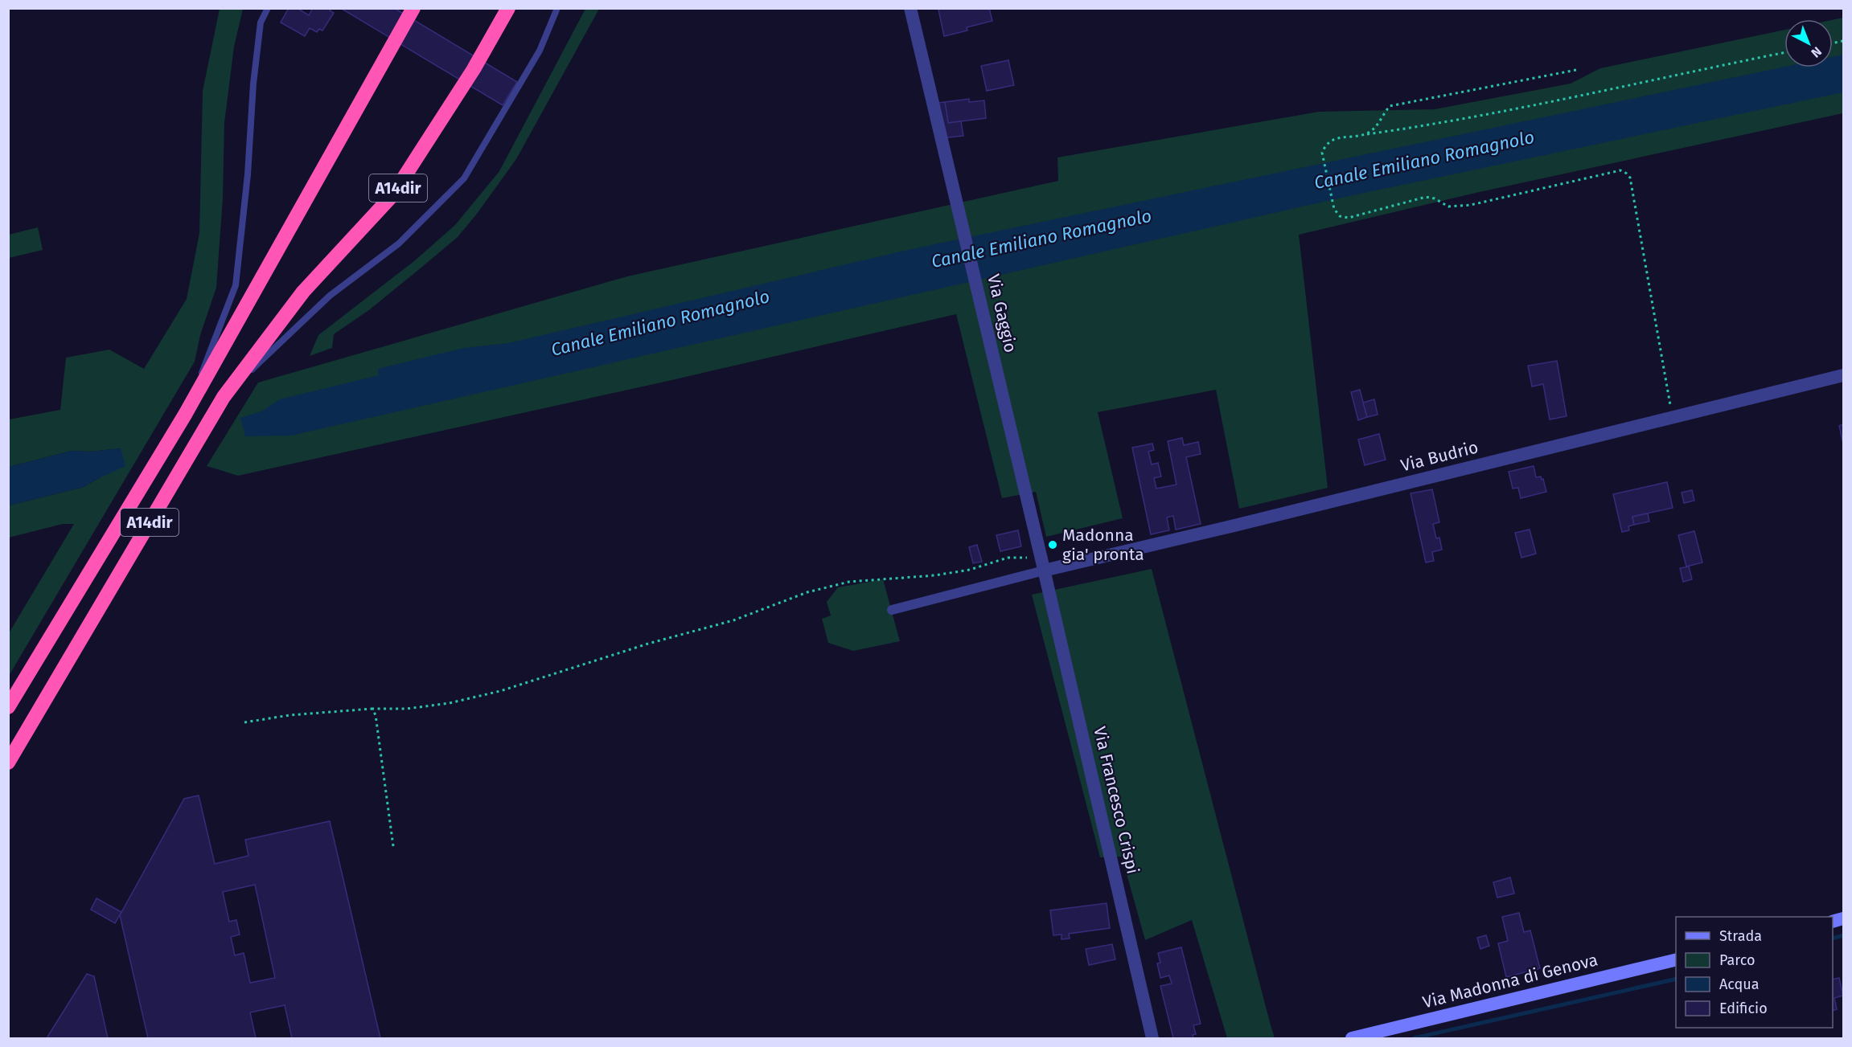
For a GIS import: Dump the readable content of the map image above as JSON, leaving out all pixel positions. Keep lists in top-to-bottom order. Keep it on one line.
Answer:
{"streets":{"highway":["A14dir"],"main road":["Via Madonna di Genova"],"street":["Via Gaggio","Via Budrio","Via Francesco Crispi"]},"crossings":[["Via Gaggio","Via Budrio"],["Via Gaggio","Via Francesco Crispi"],["Via Budrio","Via Francesco Crispi"]],"water":["Canale Emiliano Romagnolo"],"places":["Madonna gia' pronta"],"legend":["Strada","Parco","Acqua","Edificio"],"north":"bottom right"}
